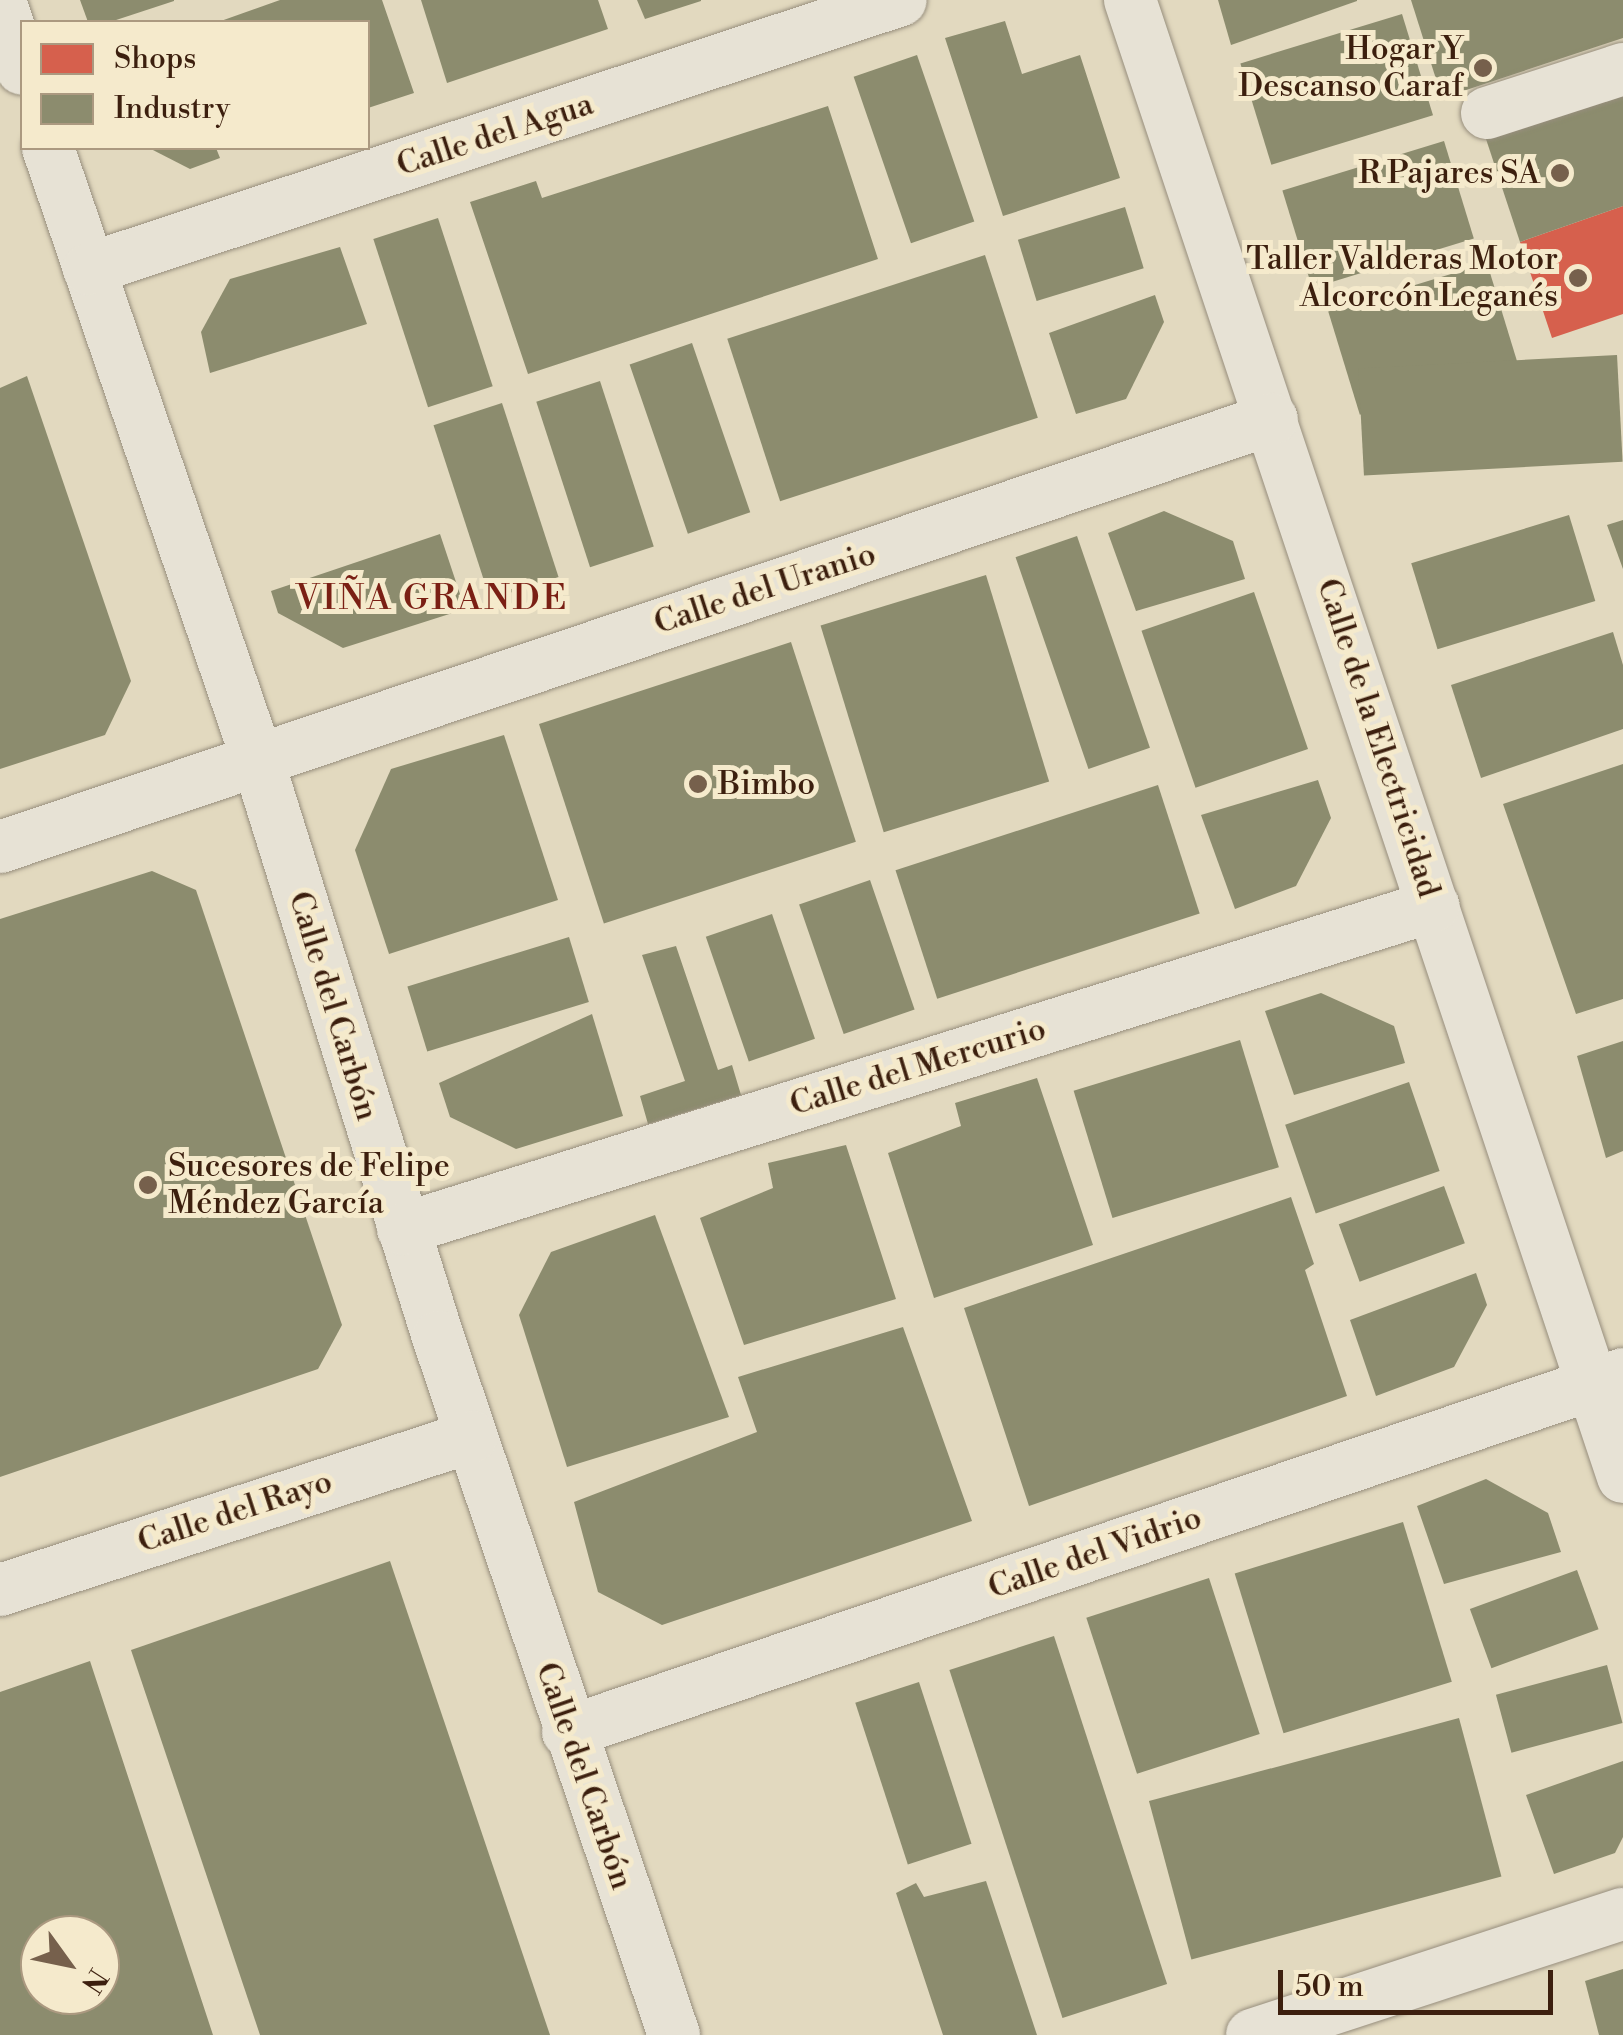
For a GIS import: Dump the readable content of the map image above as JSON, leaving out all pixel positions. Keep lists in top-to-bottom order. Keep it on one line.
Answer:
{"streets":{"street":["Calle del Agua","Calle del Uranio","Calle de la Electricidad","Calle del Carbón","Calle del Mercurio","Calle del Rayo","Calle del Vidrio"]},"crossings":[["Calle del Agua","Calle del Carbón"],["Calle del Uranio","Calle de la Electricidad"],["Calle del Uranio","Calle del Carbón"],["Calle de la Electricidad","Calle del Mercurio"],["Calle de la Electricidad","Calle del Vidrio"],["Calle del Carbón","Calle del Mercurio"],["Calle del Carbón","Calle del Rayo"],["Calle del Carbón","Calle del Vidrio"]],"districts":["VIÑA GRANDE"],"places":["Hogar Y Descanso Caraf","R Pajares SA","Taller Valderas Motor Alcorcón Leganés","Bimbo","Sucesores de Felipe Méndez García"],"legend":["Shops","Industry"],"scale_bar":"50 m","north":"bottom right"}
